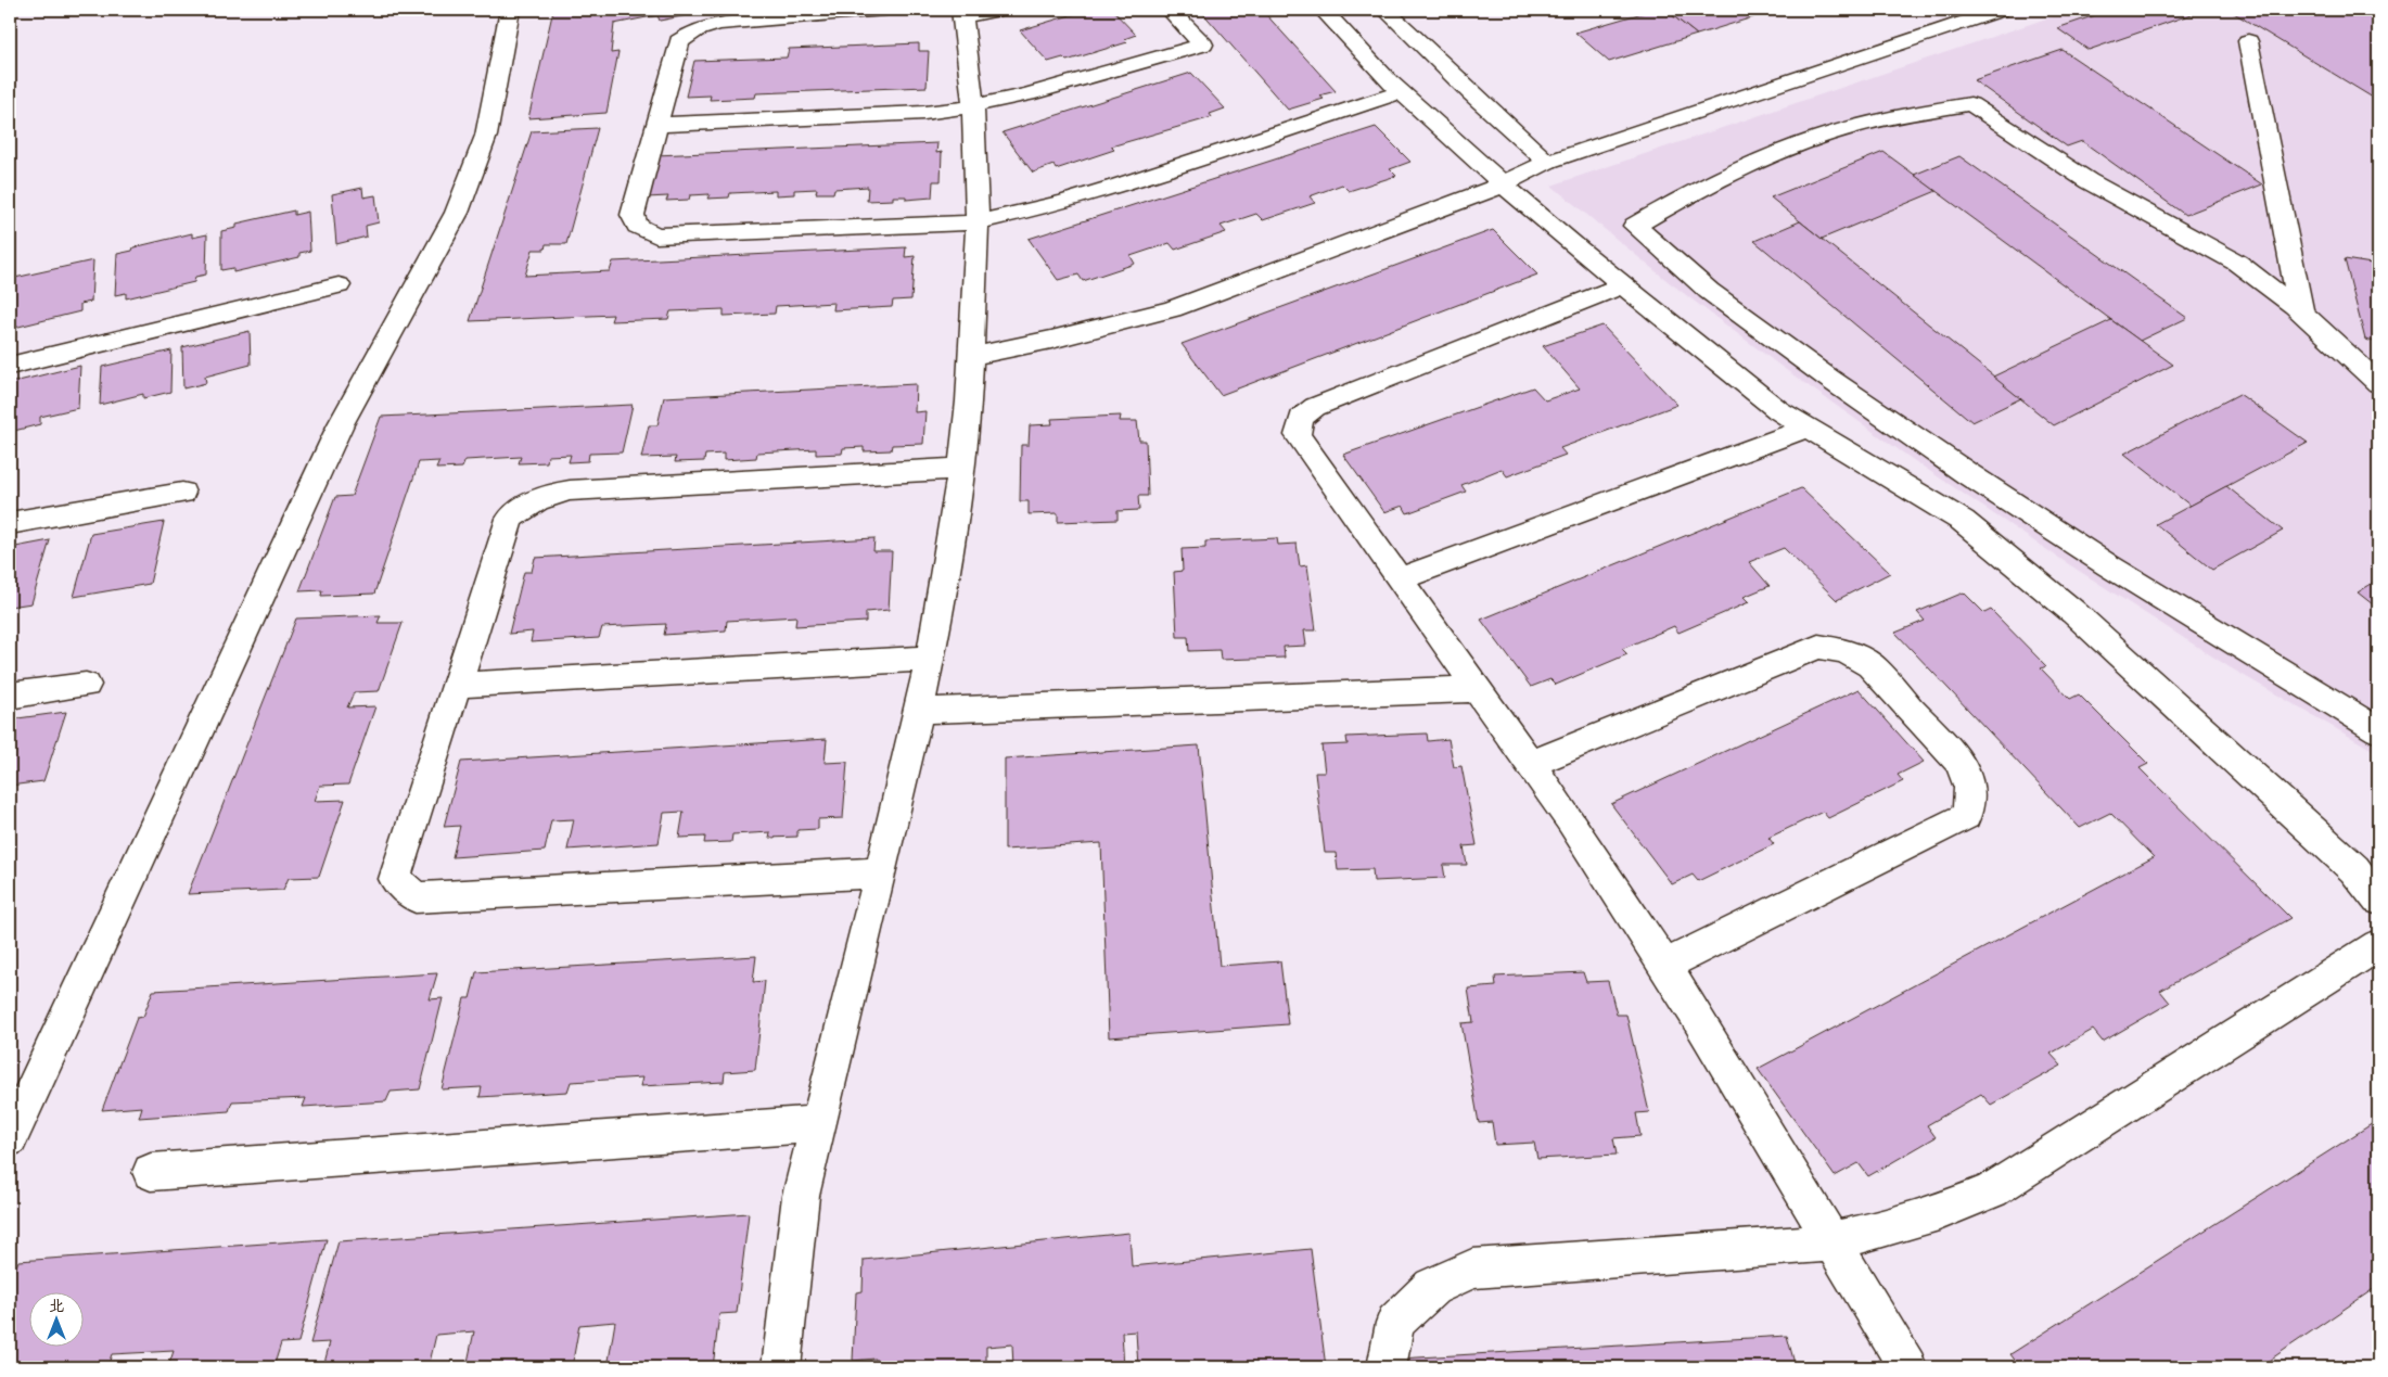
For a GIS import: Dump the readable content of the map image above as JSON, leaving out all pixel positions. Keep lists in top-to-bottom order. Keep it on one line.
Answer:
{"north":"top"}
